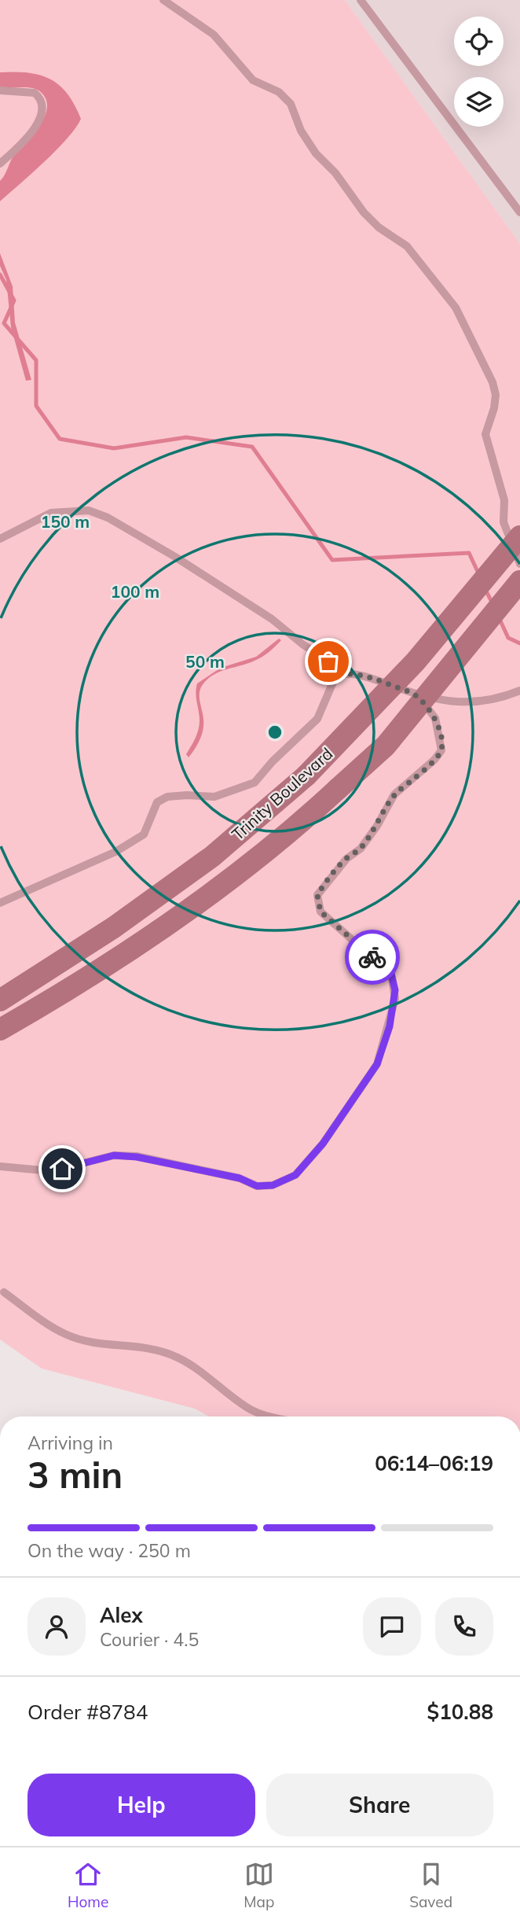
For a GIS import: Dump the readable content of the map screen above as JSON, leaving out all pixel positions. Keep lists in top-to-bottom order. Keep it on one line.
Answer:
{"streets":{"main road":["Trinity Boulevard"]},"page":{"heading":["3 min","Arriving in","06:14–06:19"],"panel":["Alex","Courier · 4.5","Order #8784","$10.88"],"bar":"On the way · 250 m","buttons":["Help","Share"],"tabs":["Home","Map","Saved"]},"rings":["150 m","100 m","50 m"]}
